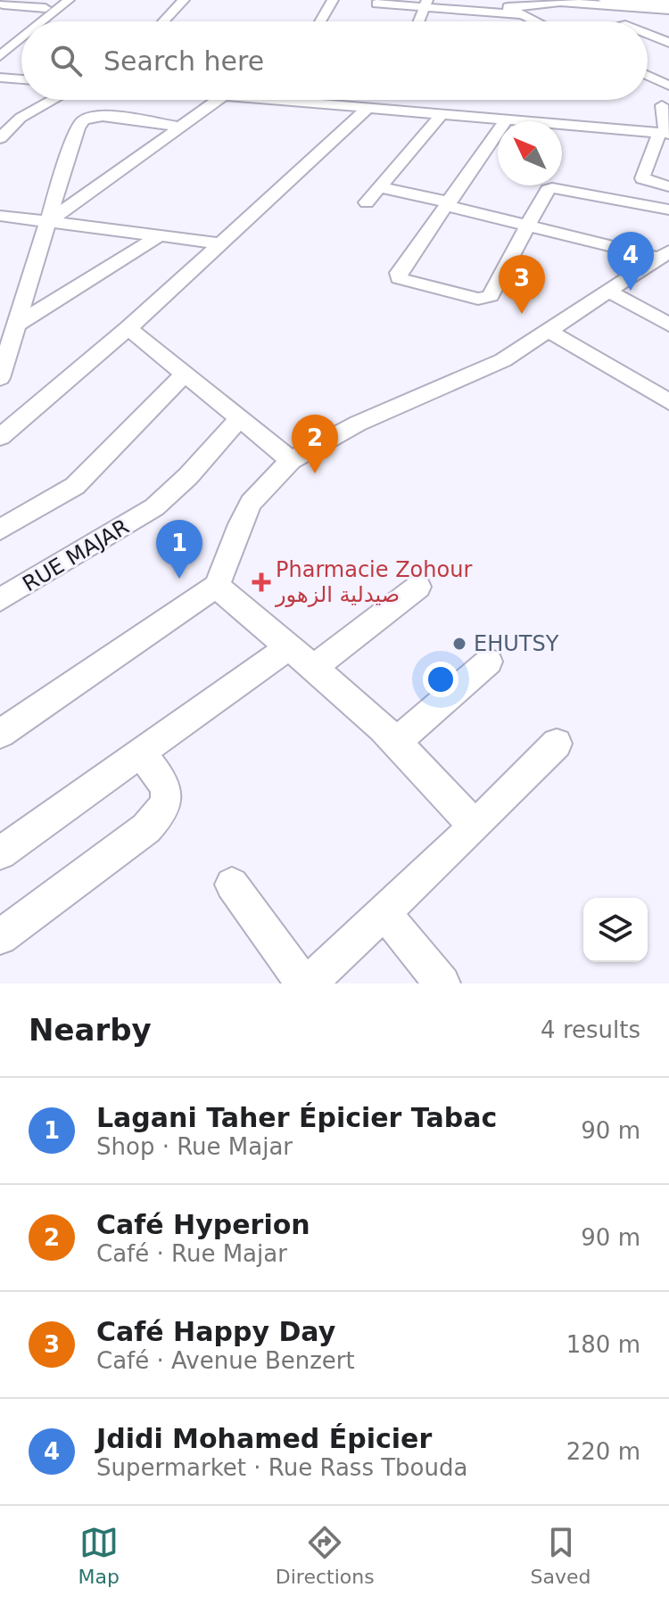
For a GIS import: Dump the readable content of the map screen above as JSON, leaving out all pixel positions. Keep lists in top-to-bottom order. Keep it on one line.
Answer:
{"streets":{"street":["RUE MAJAR"]},"places":{"health":["Pharmacie Zohour صيدلية الزهور"],"other":["EHUTSY"]},"north":"top left","page":{"search":"Search here","pins":["4","3","2","1"],"heading":["Nearby","4 results"],"list":[{"mark":"1","name":"Lagani Taher Épicier Tabac","note":"Shop · Rue Majar","value":"90 m"},{"mark":"2","name":"Café Hyperion","note":"Café · Rue Majar","value":"90 m"},{"mark":"3","name":"Café Happy Day","note":"Café · Avenue Benzert","value":"180 m"},{"mark":"4","name":"Jdidi Mohamed Épicier","note":"Supermarket · Rue Rass Tbouda","value":"220 m"}],"nav":["Map","Directions","Saved"]}}
